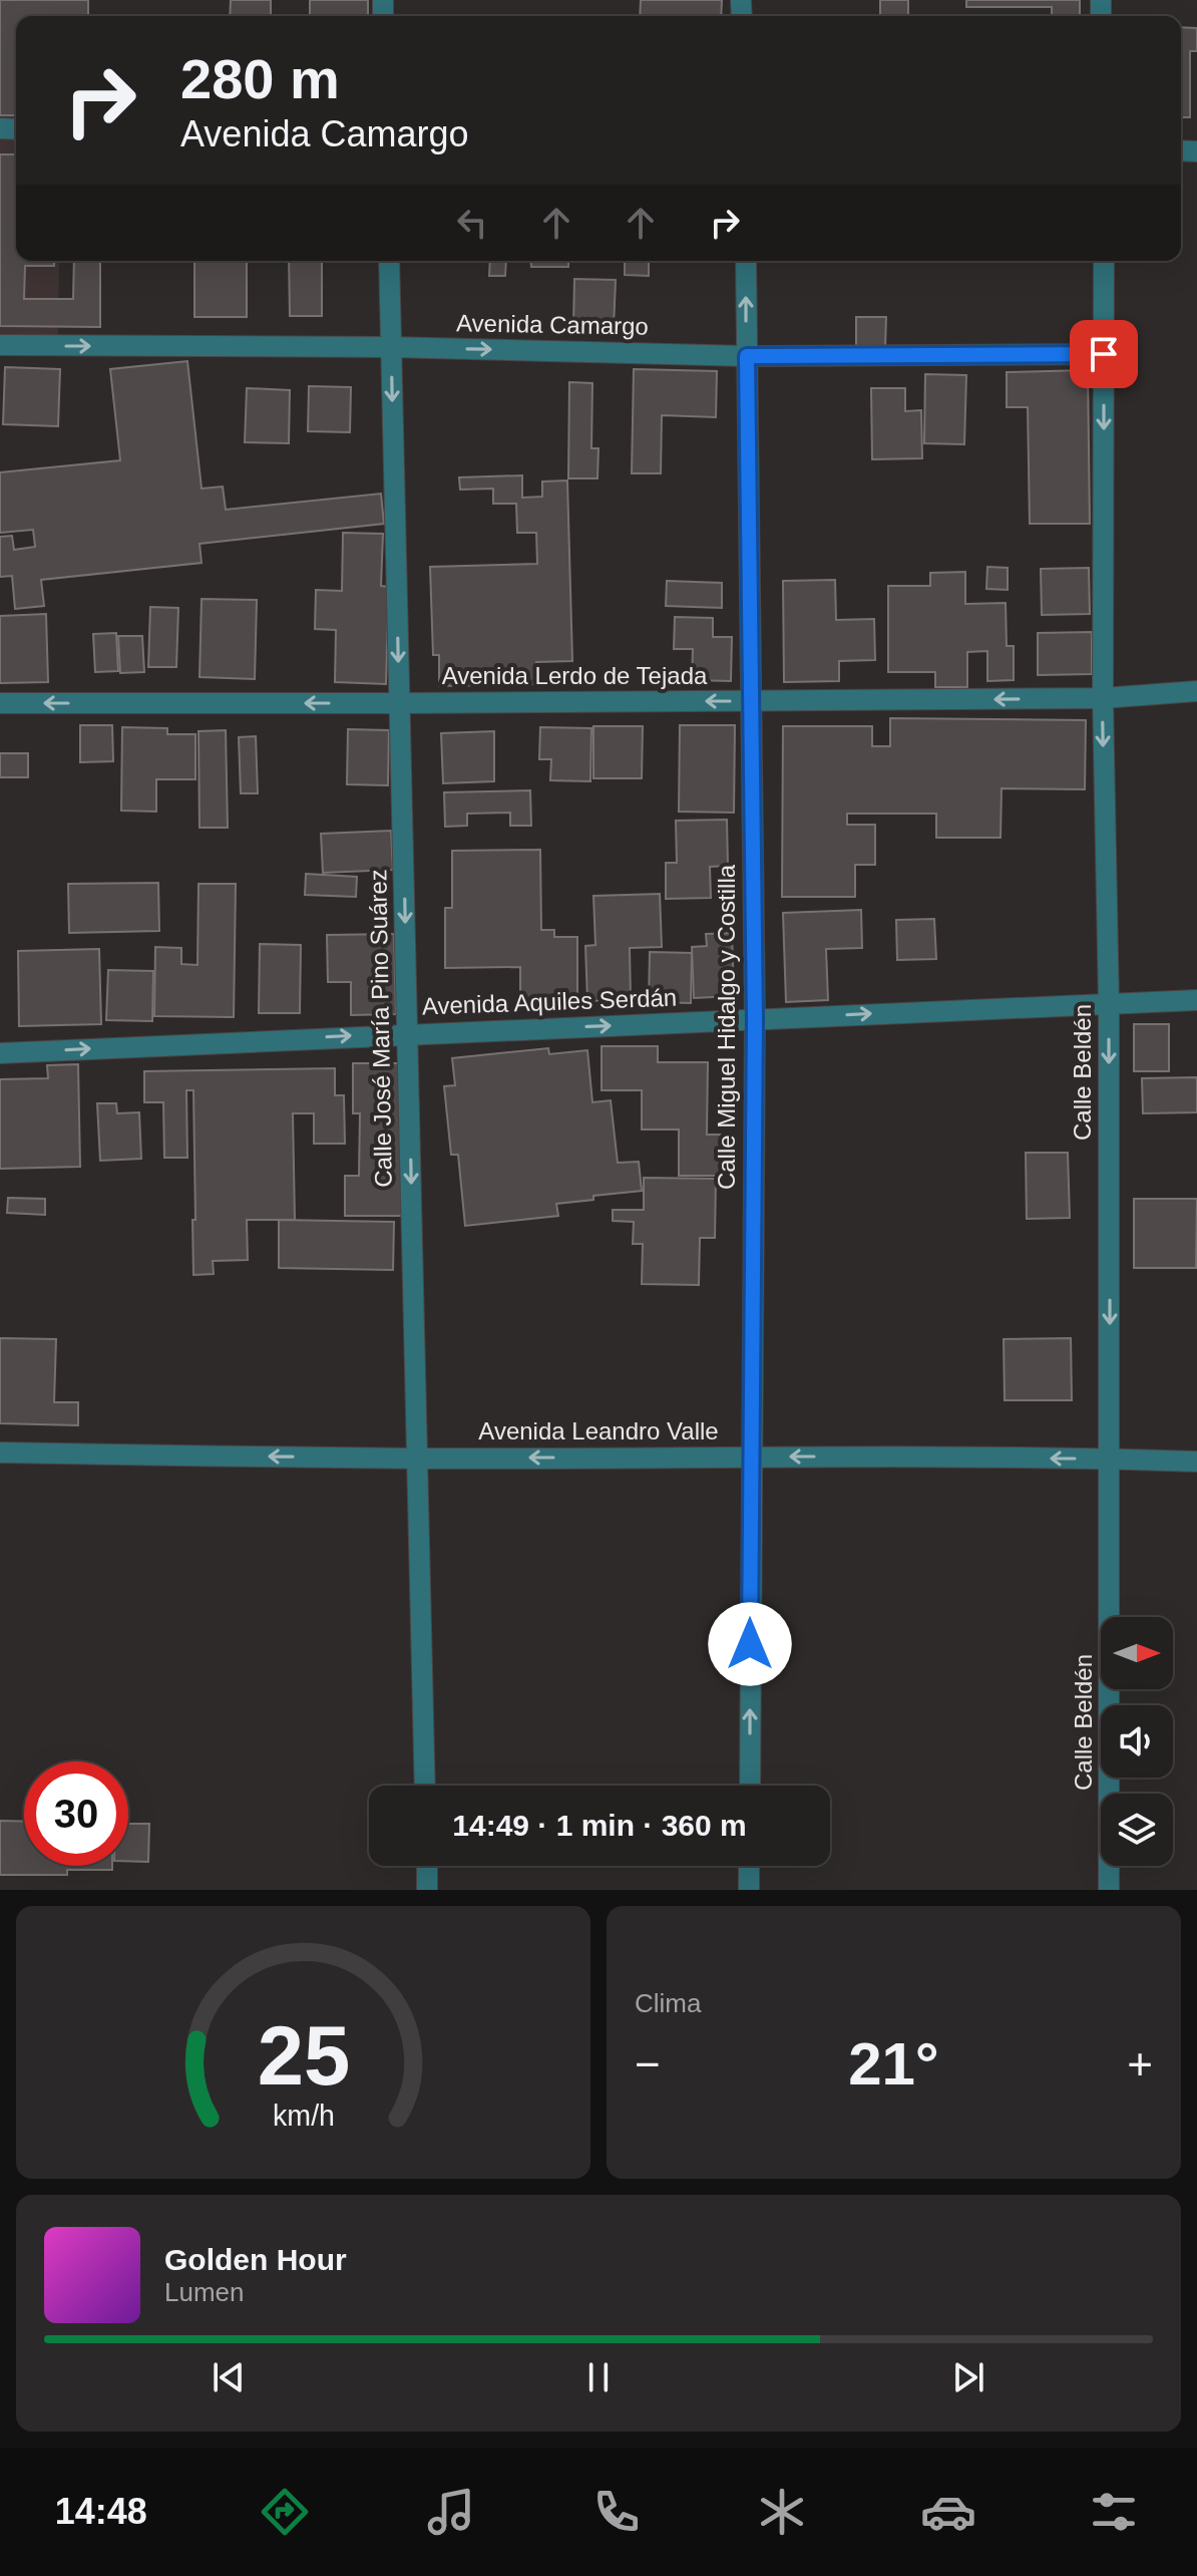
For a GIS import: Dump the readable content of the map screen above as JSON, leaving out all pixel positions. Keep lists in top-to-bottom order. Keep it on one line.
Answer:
{"streets":{"street":["Avenida Camargo","Avenida Lerdo de Tejada","Avenida Aquiles Serdán","Calle Miguel Hidalgo y Costilla","Calle José María Pino Suárez","Calle Beldén","Avenida Leandro Valle"]},"crossings":[["Avenida Camargo","Calle Miguel Hidalgo y Costilla"],["Avenida Camargo","Calle José María Pino Suárez"],["Avenida Camargo","Calle Beldén"],["Avenida Lerdo de Tejada","Calle Miguel Hidalgo y Costilla"],["Avenida Lerdo de Tejada","Calle José María Pino Suárez"],["Avenida Lerdo de Tejada","Calle Beldén"],["Avenida Aquiles Serdán","Calle Miguel Hidalgo y Costilla"],["Avenida Aquiles Serdán","Calle José María Pino Suárez"],["Avenida Aquiles Serdán","Calle Beldén"],["Calle Miguel Hidalgo y Costilla","Avenida Leandro Valle"],["Calle José María Pino Suárez","Avenida Leandro Valle"],["Calle Beldén","Avenida Leandro Valle"]],"one_way":["Avenida Camargo","Avenida Lerdo de Tejada","Avenida Aquiles Serdán","Calle José María Pino Suárez","Calle Beldén","Avenida Leandro Valle"],"north":"right","page":{"turn":["280 m","Avenida Camargo"],"limit":"30","trip":"14:49 · 1 min · 360 m","tile":"Clima","heat":["−","21°","+"],"song":["Golden Hour","Lumen"],"tabs":"14:48","gauge":["25","km/h"]}}
